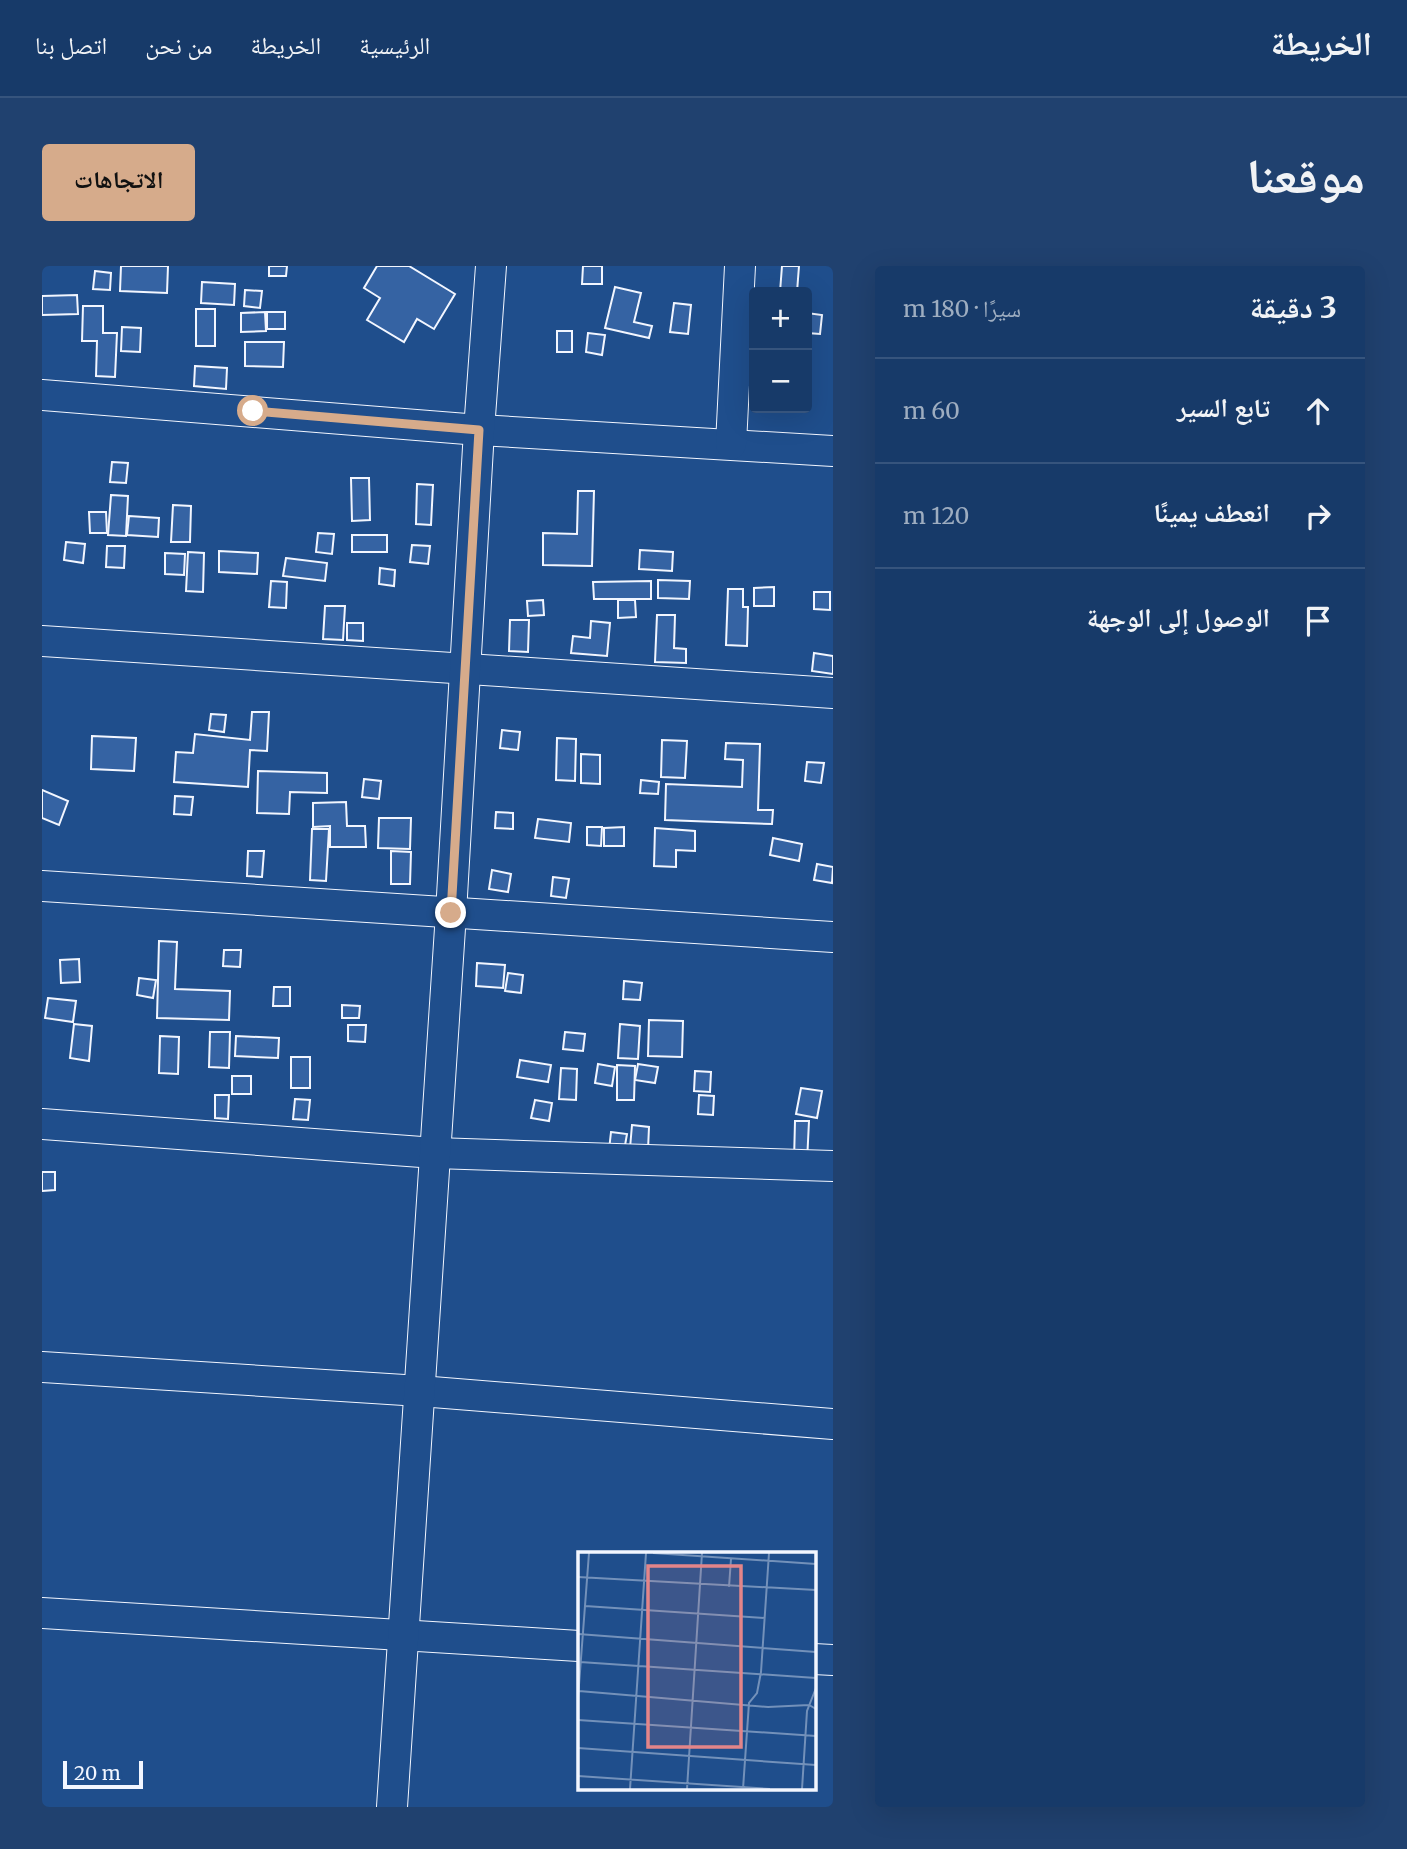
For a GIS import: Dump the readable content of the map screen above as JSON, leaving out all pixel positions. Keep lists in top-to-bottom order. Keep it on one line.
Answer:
{"scale_bar":"20 m","page":{"header":"الخريطة","nav":["الرئيسية","الخريطة","من نحن","اتصل بنا"],"title":"موقعنا","buttons":"الاتجاهات","heading":["3 دقيقة","سيرًا · 180 m"],"map_buttons":["+","−"],"list":[["تابع السير","60 m"],["انعطف يمينًا","120 m"],"الوصول إلى الوجهة"],"scale":"20 m"}}
